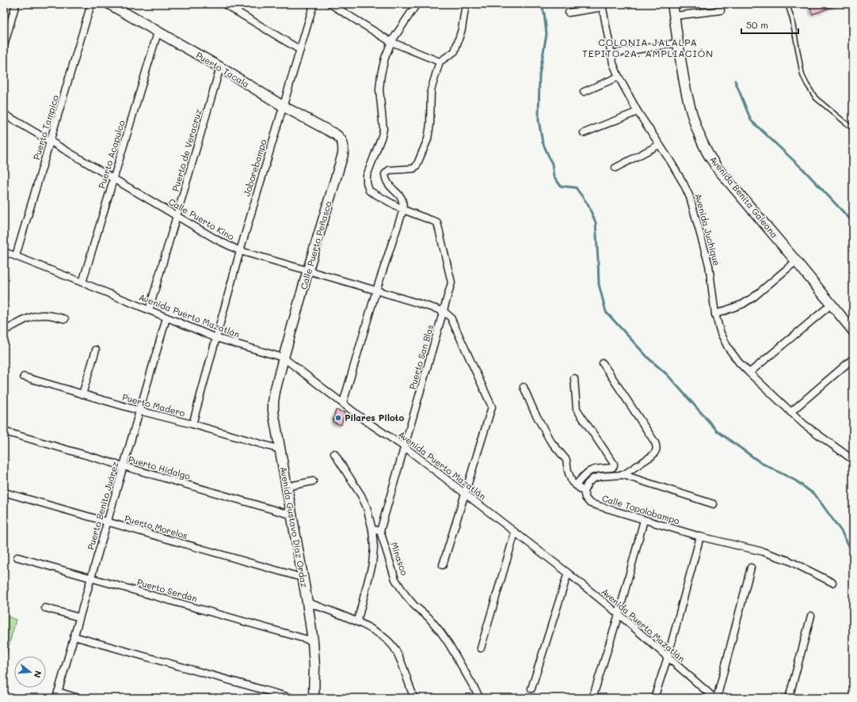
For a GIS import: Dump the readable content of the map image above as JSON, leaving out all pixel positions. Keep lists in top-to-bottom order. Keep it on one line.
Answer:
{"streets":{"street":["Puerto Tacala","Puerto Tampico","Puerto de Veracruz","Puerto Acapulco","Joborebampo","Avenida Benita Galeana","Calle Puerto Kino","Avenida Juchique","Calle Puerto Peñasco","Avenida Puerto Mazatlán","Puerto San Blas","Puerto Madero","Puerto Hidalgo","Puerto Benito Juárez","Calle Topolobampo","Puerto Morelos","Avenida Gustavo Díaz Ordaz","Minasco","Puerto Serdán"]},"crossings":[["Puerto Tacala","Puerto de Veracruz"],["Puerto Tacala","Puerto Acapulco"],["Puerto Tacala","Joborebampo"],["Puerto Tacala","Calle Puerto Peñasco"],["Puerto Tampico","Calle Puerto Kino"],["Puerto Tampico","Avenida Puerto Mazatlán"],["Puerto de Veracruz","Calle Puerto Kino"],["Puerto de Veracruz","Avenida Puerto Mazatlán"],["Puerto Acapulco","Calle Puerto Kino"],["Puerto Acapulco","Avenida Puerto Mazatlán"],["Joborebampo","Calle Puerto Kino"],["Joborebampo","Avenida Puerto Mazatlán"],["Joborebampo","Puerto Madero"],["Calle Puerto Kino","Calle Puerto Peñasco"],["Calle Puerto Kino","Puerto San Blas"],["Calle Puerto Peñasco","Avenida Puerto Mazatlán"],["Calle Puerto Peñasco","Avenida Gustavo Díaz Ordaz"],["Avenida Puerto Mazatlán","Puerto San Blas"],["Avenida Puerto Mazatlán","Puerto Benito Juárez"],["Avenida Puerto Mazatlán","Avenida Gustavo Díaz Ordaz"],["Puerto San Blas","Minasco"],["Puerto Madero","Puerto Benito Juárez"],["Puerto Madero","Avenida Gustavo Díaz Ordaz"],["Puerto Hidalgo","Puerto Benito Juárez"],["Puerto Hidalgo","Avenida Gustavo Díaz Ordaz"],["Puerto Benito Juárez","Puerto Morelos"],["Puerto Benito Juárez","Puerto Serdán"],["Puerto Morelos","Avenida Gustavo Díaz Ordaz"],["Avenida Gustavo Díaz Ordaz","Puerto Serdán"]],"districts":["COLONIA JALALPA TEPITO 2A. AMPLIACIÓN"],"places":["Pilares Piloto"],"scale_bar":"50 m","north":"right"}
